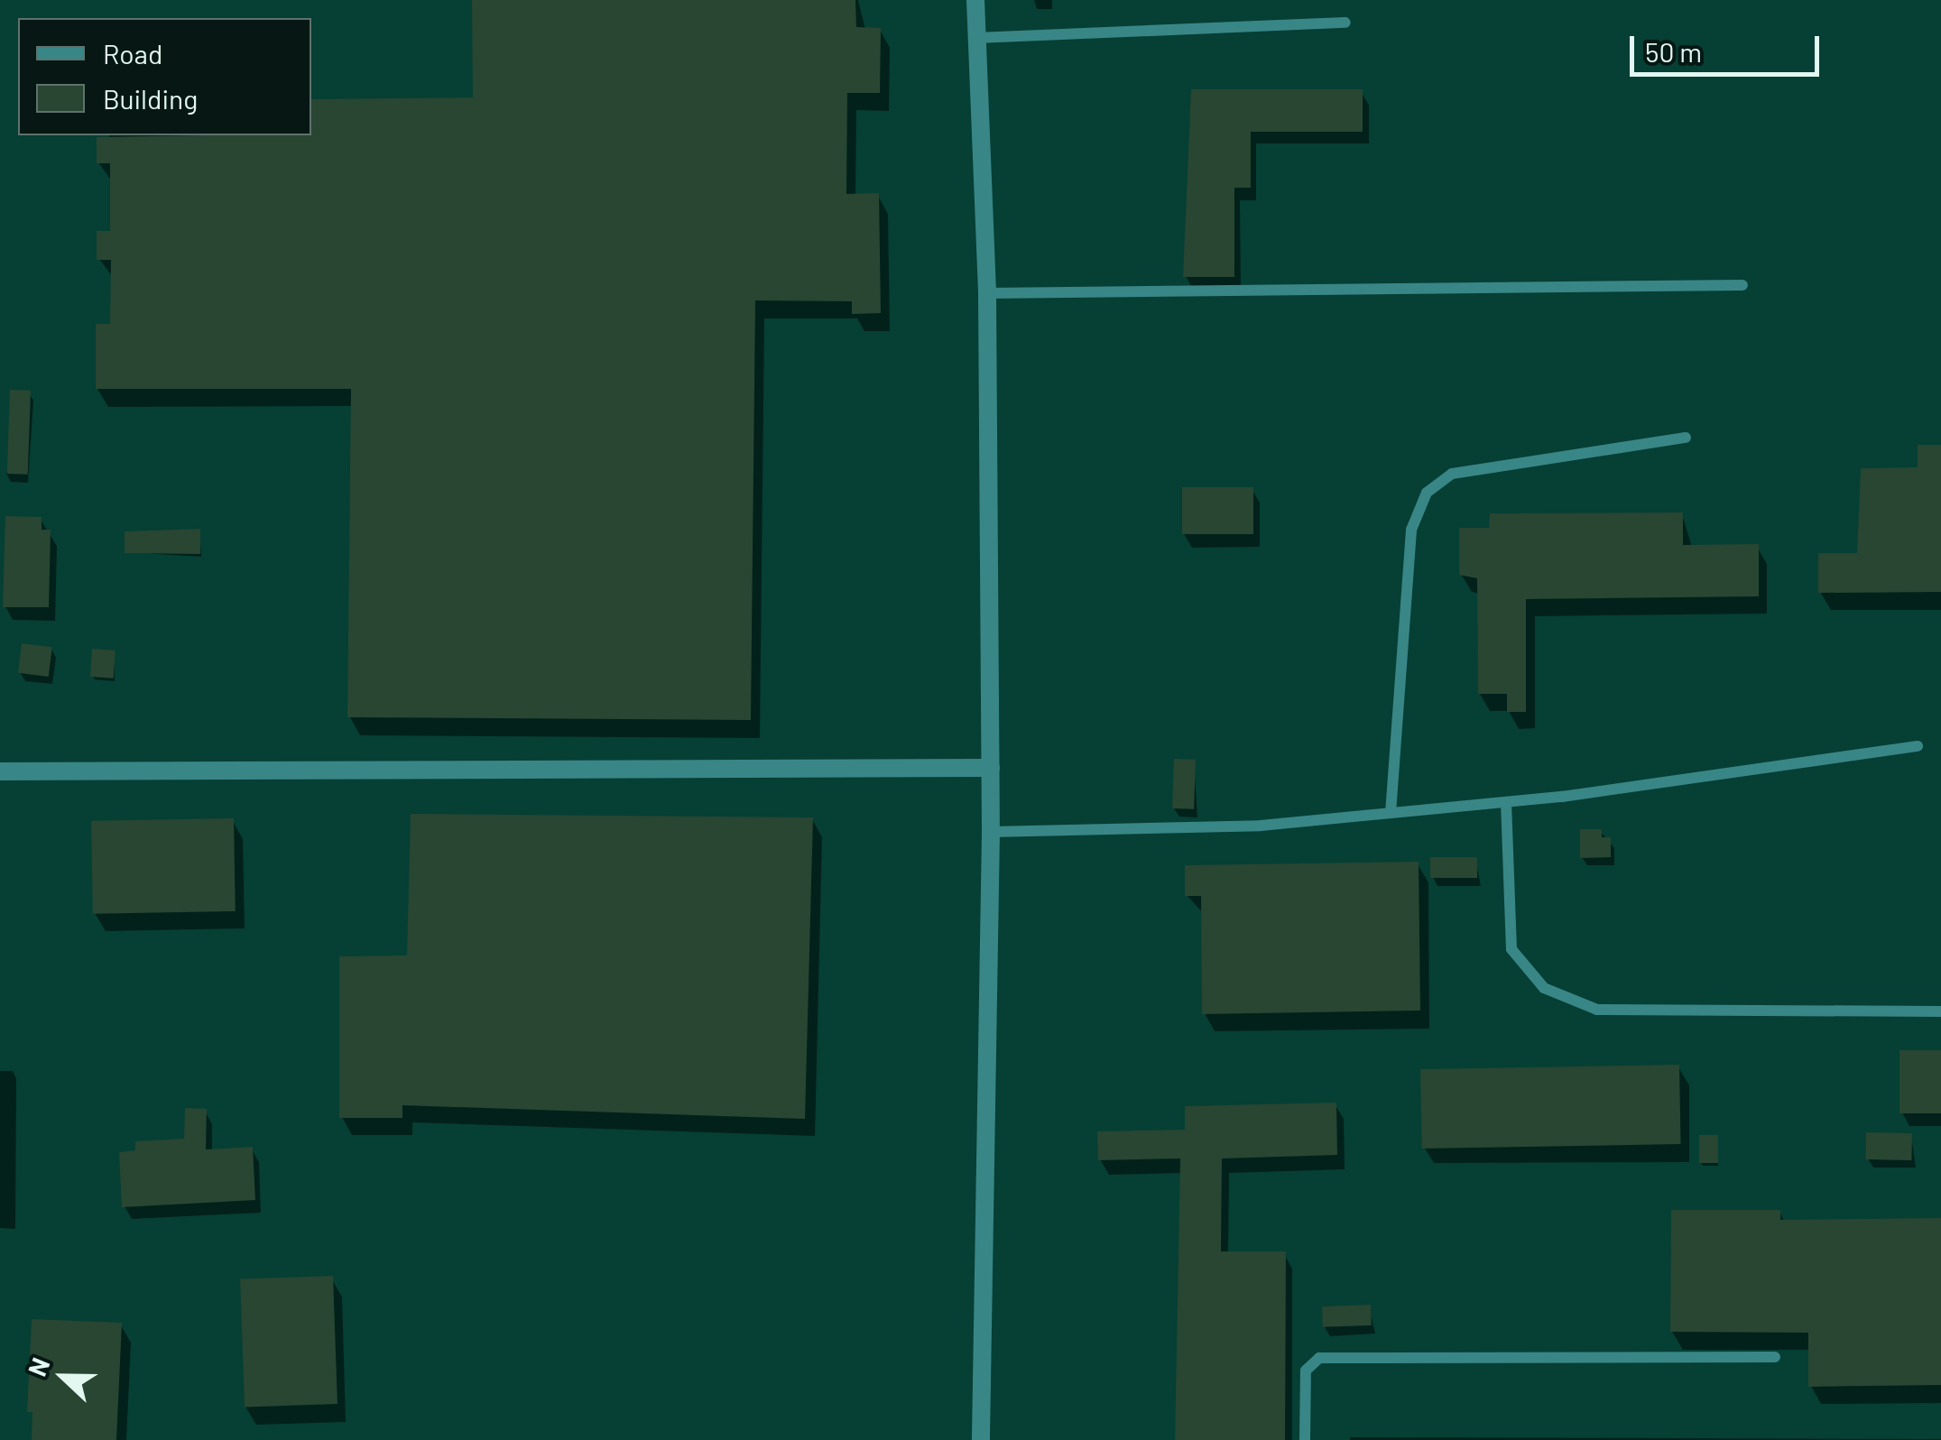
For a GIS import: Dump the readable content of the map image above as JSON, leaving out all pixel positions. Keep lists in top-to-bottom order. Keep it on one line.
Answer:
{"legend":["Road","Building"],"scale_bar":"50 m","north":"left"}
